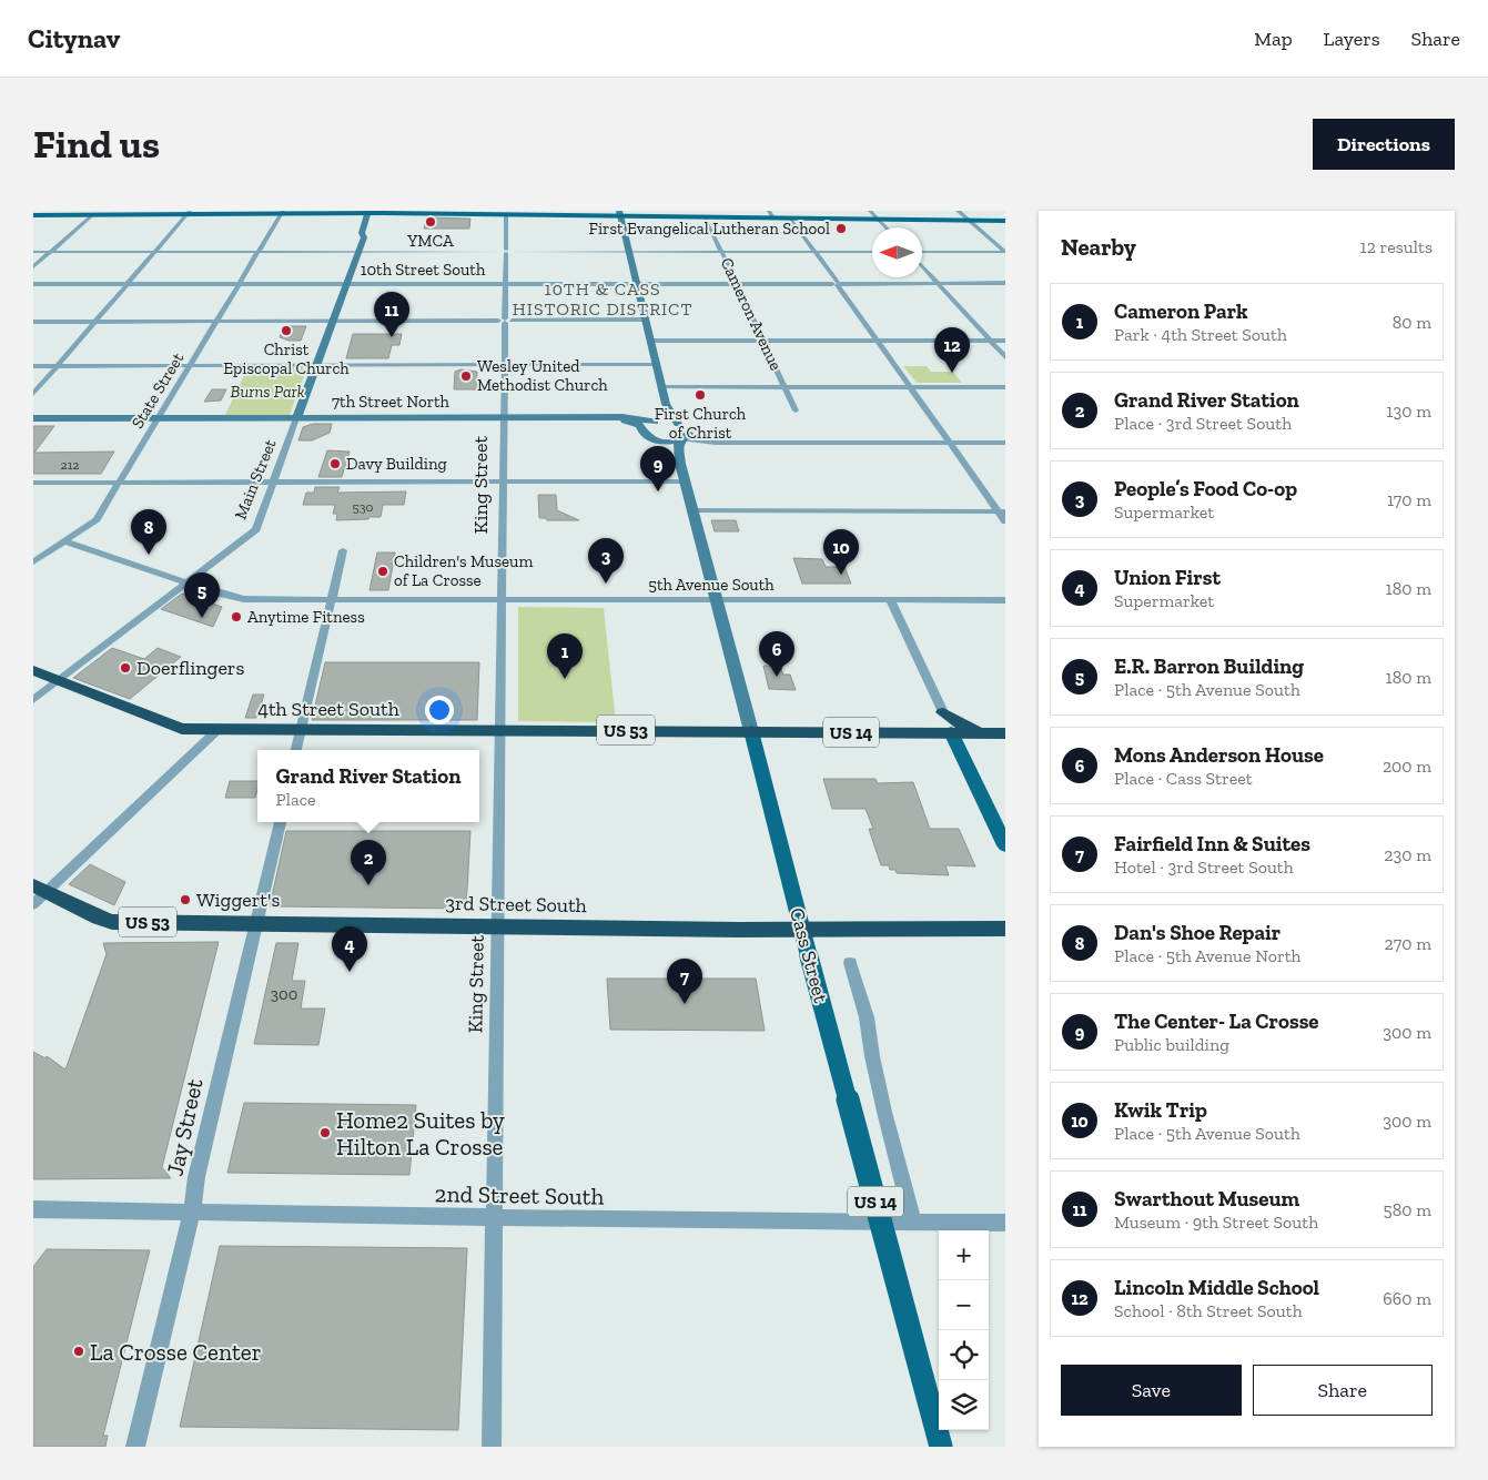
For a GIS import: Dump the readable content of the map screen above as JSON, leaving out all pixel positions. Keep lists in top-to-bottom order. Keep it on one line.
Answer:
{"streets":{"highway":["4th Street South","US 53","US 14","3rd Street South"],"main road":["Cass Street"],"street":["10th Street South","Cameron Avenue","State Street","7th Street North","Main Street","King Street","5th Avenue South","Jay Street","2nd Street South"]},"crossings":[["10th Street South","Cameron Avenue"],["10th Street South","State Street"],["10th Street South","Main Street"],["10th Street South","King Street"],["State Street","7th Street North"],["State Street","5th Avenue South"],["7th Street North","Main Street"],["7th Street North","King Street"],["7th Street North","Cass Street"],["Main Street","5th Avenue South"],["Main Street","4th Street South"],["Main Street","US 53"],["King Street","5th Avenue South"],["King Street","4th Street South"],["King Street","3rd Street South"],["King Street","2nd Street South"],["5th Avenue South","Cass Street"],["4th Street South","US 53"],["4th Street South","Cass Street"],["3rd Street South","Cass Street"],["3rd Street South","Jay Street"],["Cass Street","2nd Street South"],["Jay Street","2nd Street South"]],"districts":["10TH & CASS HISTORIC DISTRICT"],"parks":["Burns Park"],"places":["YMCA","First Evangelical Lutheran School","Christ Episcopal Church","Wesley United Methodist Church","First Church of Christ","Davy Building","Children's Museum of La Crosse","Anytime Fitness","Doerflingers","Wiggert's","Home2 Suites by Hilton La Crosse","La Crosse Center"],"house_numbers":["212","530","300"],"north":"left","page":{"header":"Citynav","nav":["Map","Layers","Share"],"buttons":["Directions",["Save","Share"]],"title":"Find us","heading":["Nearby","12 results"],"list":[{"mark":"1","name":"Cameron Park","note":"Park · 4th Street South","value":"80 m"},{"mark":"2","name":"Grand River Station","note":"Place · 3rd Street South","value":"130 m"},{"mark":"3","name":"People’s Food Co-op","note":"Supermarket","value":"170 m"},{"mark":"4","name":"Union First","note":"Supermarket","value":"180 m"},{"mark":"5","name":"E.R. Barron Building","note":"Place · 5th Avenue South","value":"180 m"},{"mark":"6","name":"Mons Anderson House","note":"Place · Cass Street","value":"200 m"},{"mark":"7","name":"Fairfield Inn & Suites","note":"Hotel · 3rd Street South","value":"230 m"},{"mark":"8","name":"Dan's Shoe Repair","note":"Place · 5th Avenue North","value":"270 m"},{"mark":"9","name":"The Center- La Crosse","note":"Public building","value":"300 m"},{"mark":"10","name":"Kwik Trip","note":"Place · 5th Avenue South","value":"300 m"},{"mark":"11","name":"Swarthout Museum","note":"Museum · 9th Street South","value":"580 m"},{"mark":"12","name":"Lincoln Middle School","note":"School · 8th Street South","value":"660 m"}],"pins":["11","12","9","8","10","3","5","6","1","2","4","7"],"popup":["Grand River Station","Place"],"map_buttons":["+","−"]}}
